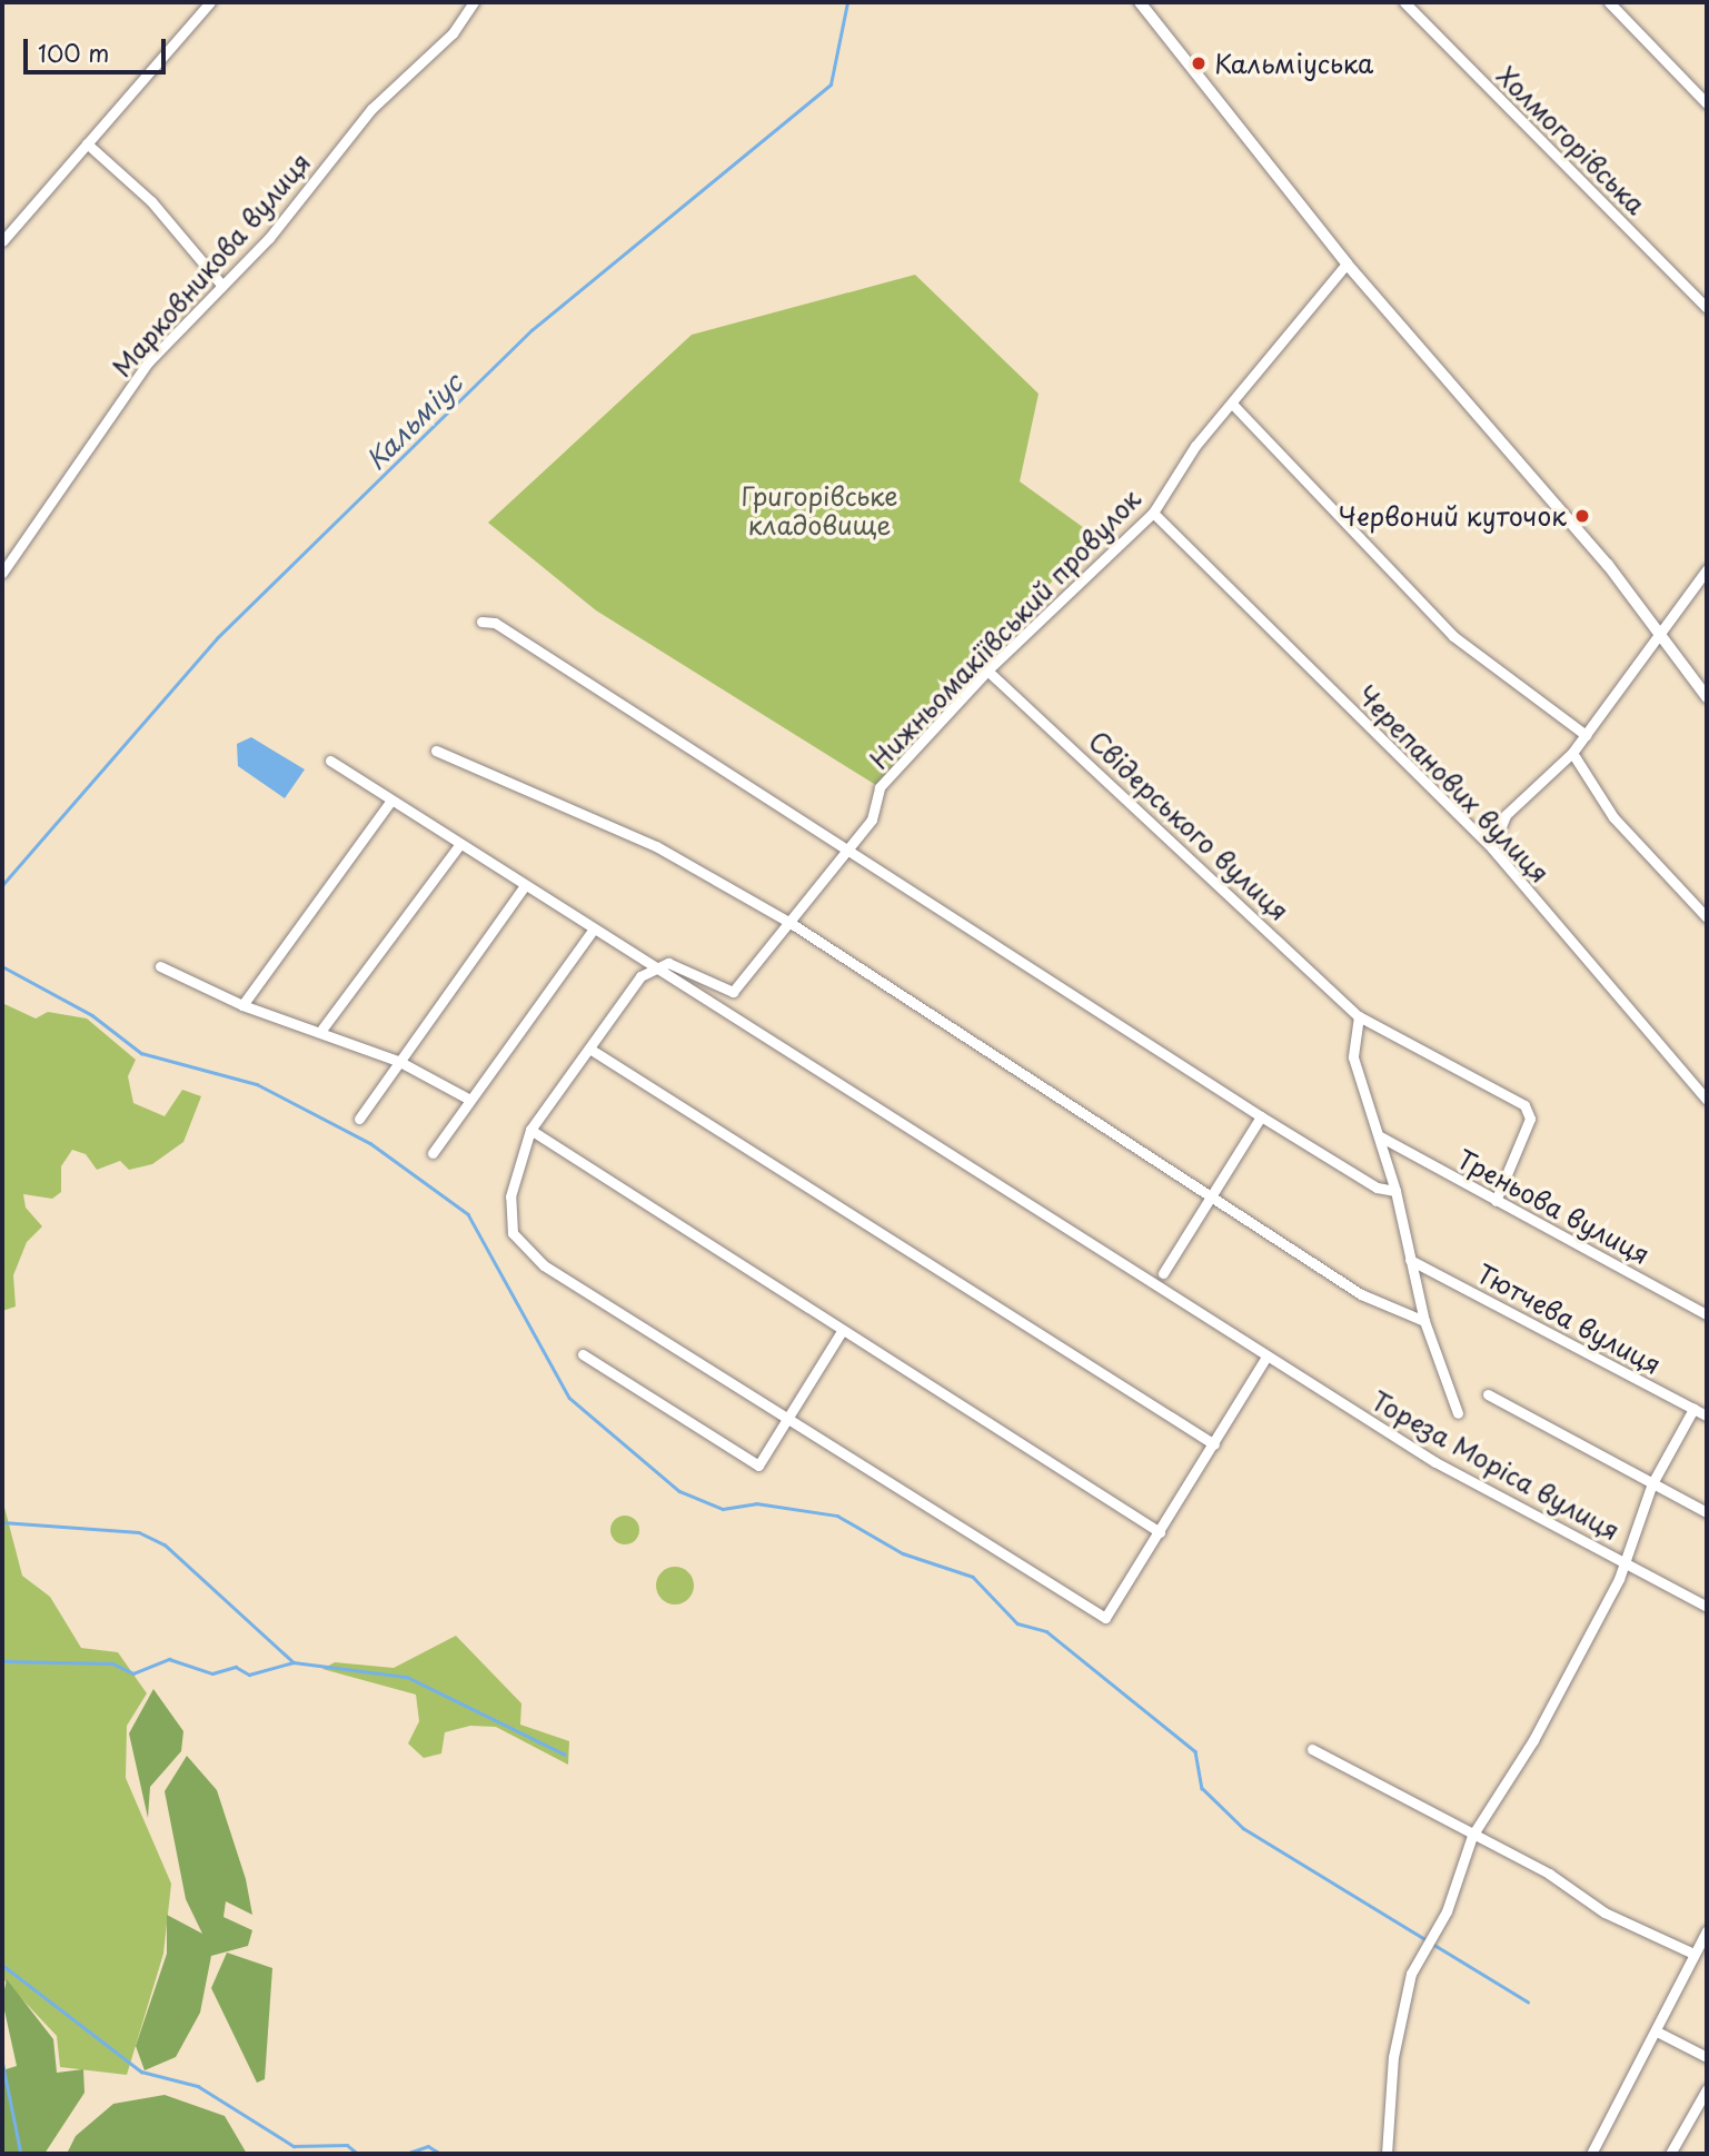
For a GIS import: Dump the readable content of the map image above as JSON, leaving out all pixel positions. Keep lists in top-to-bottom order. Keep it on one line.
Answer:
{"streets":{"street":["Холмогорівська","Марковникова вулиця","Нижньомакіївський провулок","Черепанових вулиця","Свiдерського вулиця","Треньова вулиця","Тютчева вулиця","Тореза Моріса вулиця"]},"crossings":[["Нижньомакіївський провулок","Черепанових вулиця"],["Нижньомакіївський провулок","Свiдерського вулиця"],["Нижньомакіївський провулок","Тореза Моріса вулиця"],["Свiдерського вулиця","Треньова вулиця"]],"water":["Кальміус"],"parks":["Григорівське кладовище"],"places":["Кальміуська","Червоний куточок"],"scale_bar":"100 m"}
